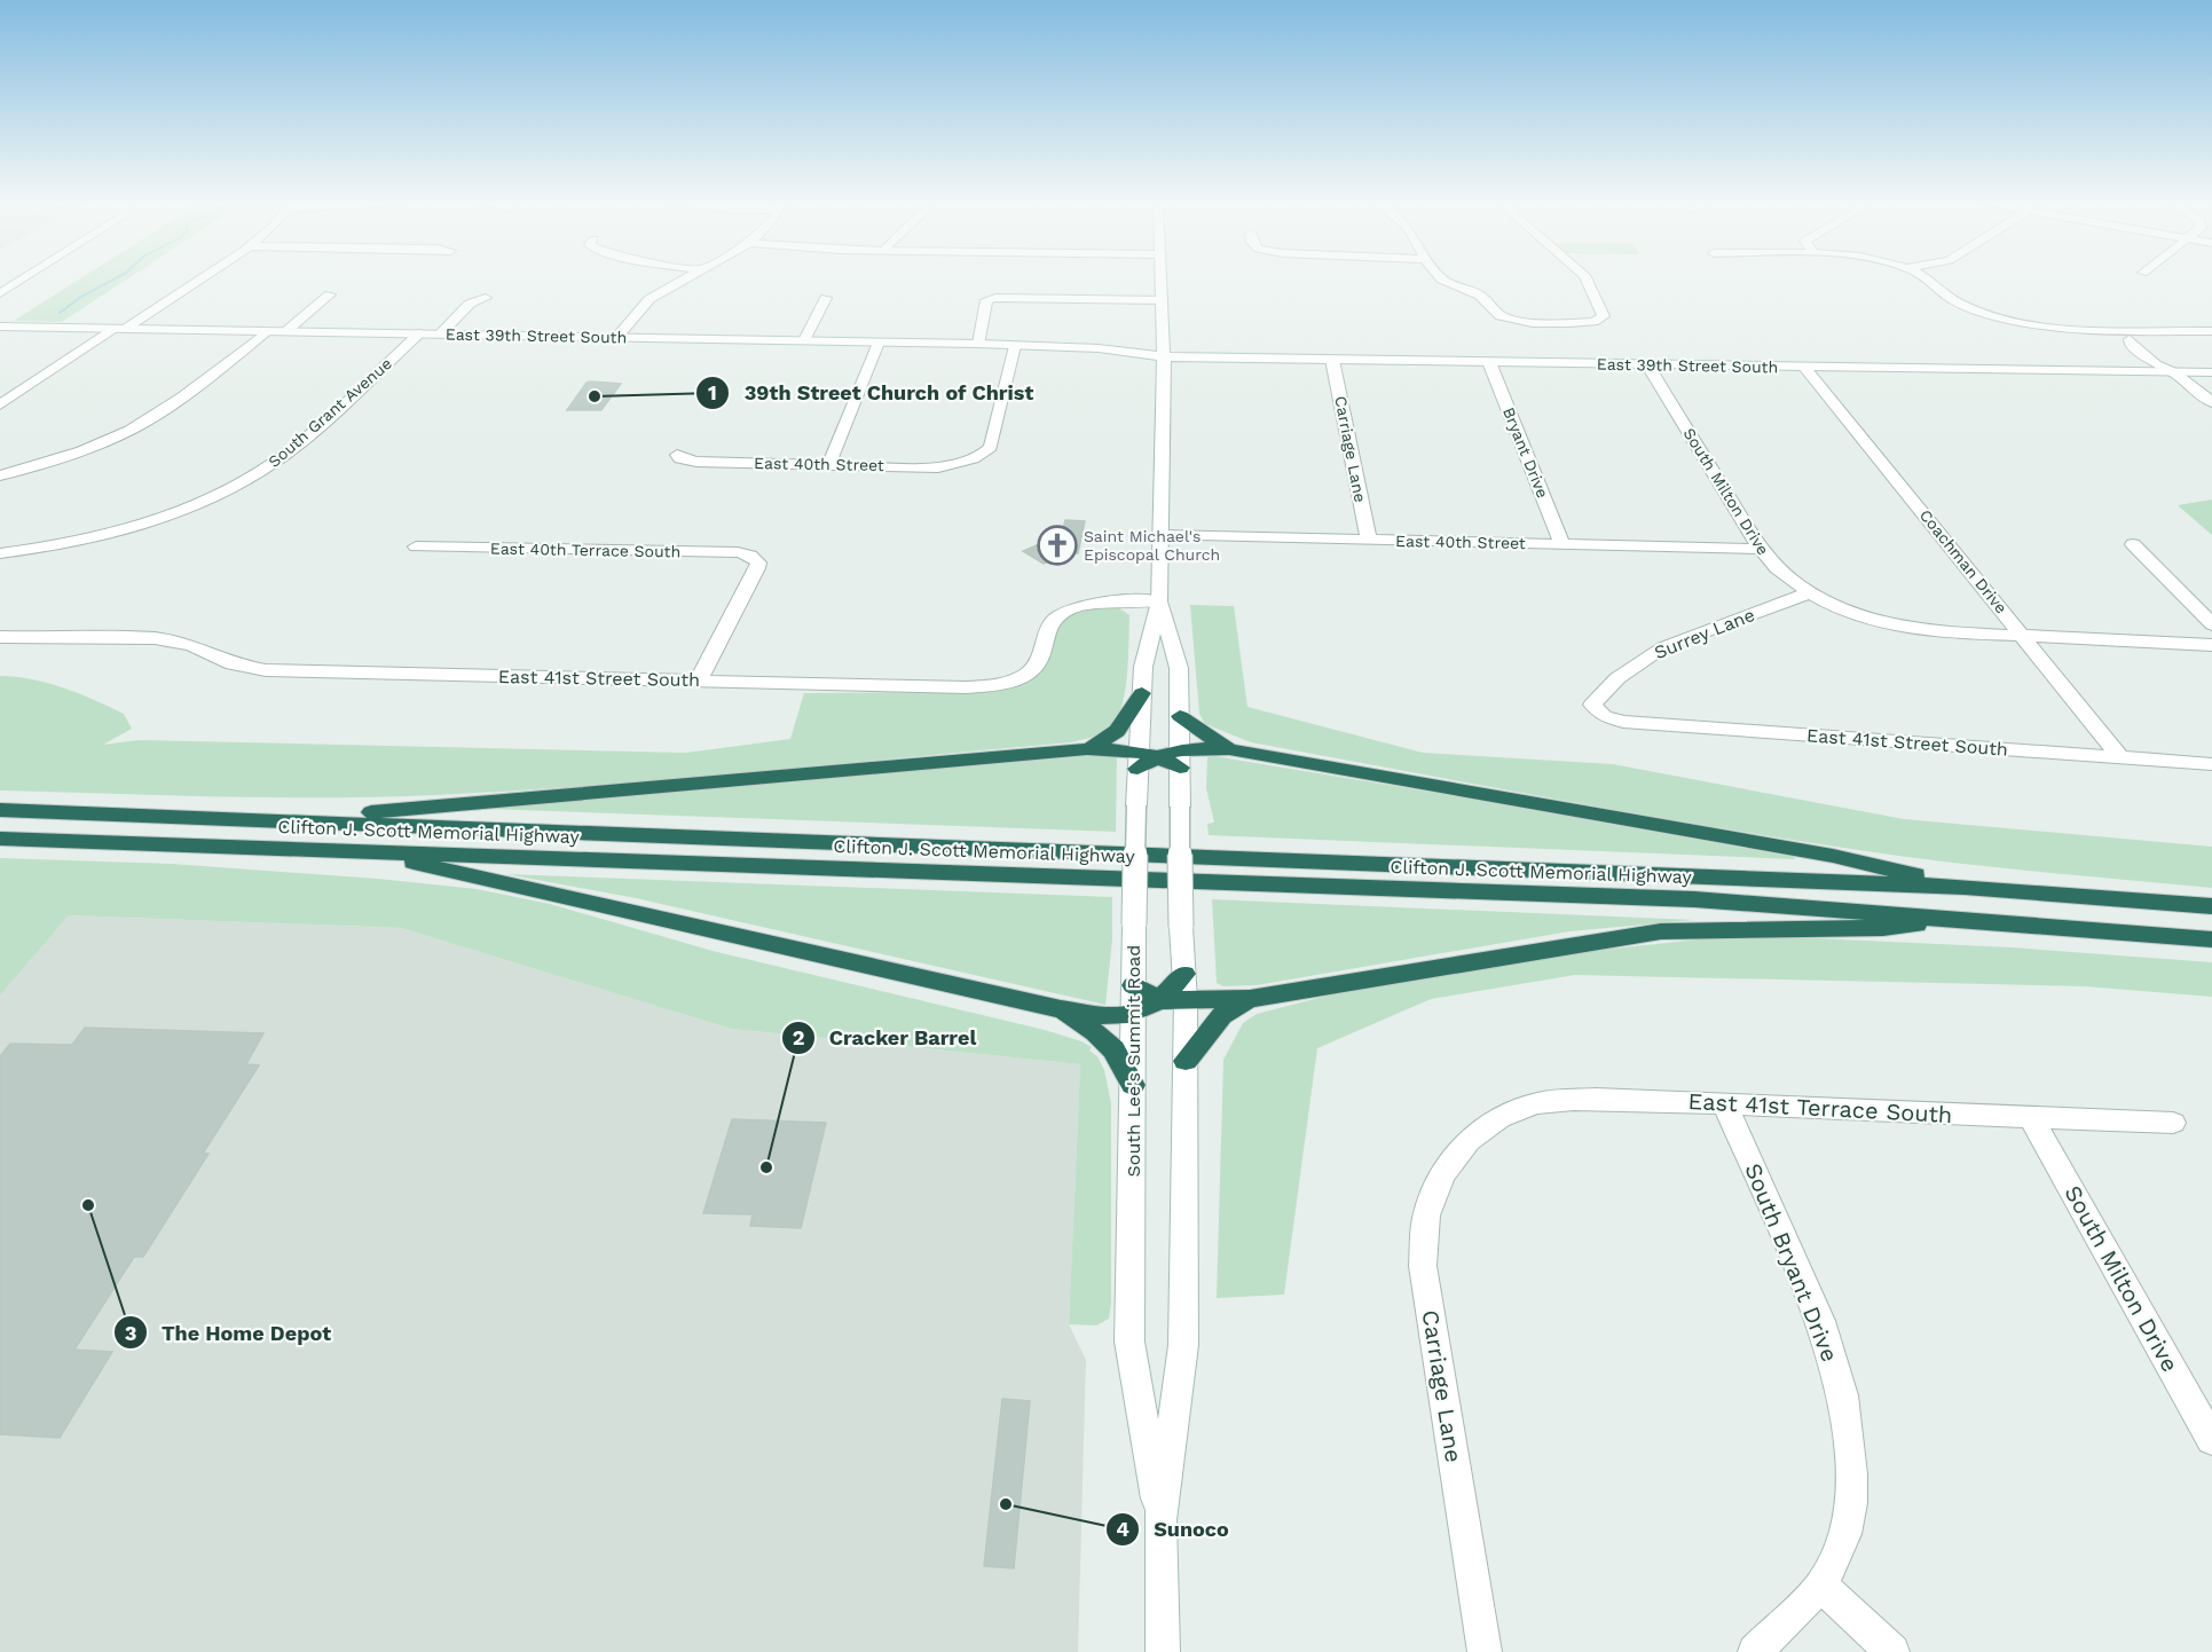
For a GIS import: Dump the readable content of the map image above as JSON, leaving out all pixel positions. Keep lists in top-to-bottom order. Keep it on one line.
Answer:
{"streets":{"highway":["Clifton J. Scott Memorial Highway"],"street":["East 39th Street South","South Grant Avenue","Carriage Lane","Bryant Drive","East 40th Street","South Milton Drive","East 40th Terrace South","Coachman Drive","Surrey Lane","East 41st Street South","South Lee's Summit Road","East 41st Terrace South","South Bryant Drive"]},"crossings":[["East 39th Street South","South Grant Avenue"],["East 39th Street South","Carriage Lane"],["East 39th Street South","Bryant Drive"],["East 39th Street South","East 40th Street"],["East 39th Street South","South Milton Drive"],["East 39th Street South","Coachman Drive"],["East 39th Street South","South Lee's Summit Road"],["Carriage Lane","East 40th Street"],["Carriage Lane","East 41st Terrace South"],["Bryant Drive","East 40th Street"],["East 40th Street","South Milton Drive"],["East 40th Street","South Lee's Summit Road"],["South Milton Drive","Coachman Drive"],["South Milton Drive","Surrey Lane"],["South Milton Drive","East 41st Terrace South"],["East 40th Terrace South","East 41st Street South"],["Coachman Drive","East 41st Street South"],["Surrey Lane","East 41st Street South"],["East 41st Street South","South Lee's Summit Road"],["East 41st Terrace South","South Bryant Drive"]],"places":{"other":["39th Street Church of Christ","Cracker Barrel","The Home Depot","Sunoco"],"church":["Saint Michael's Episcopal Church"]}}
